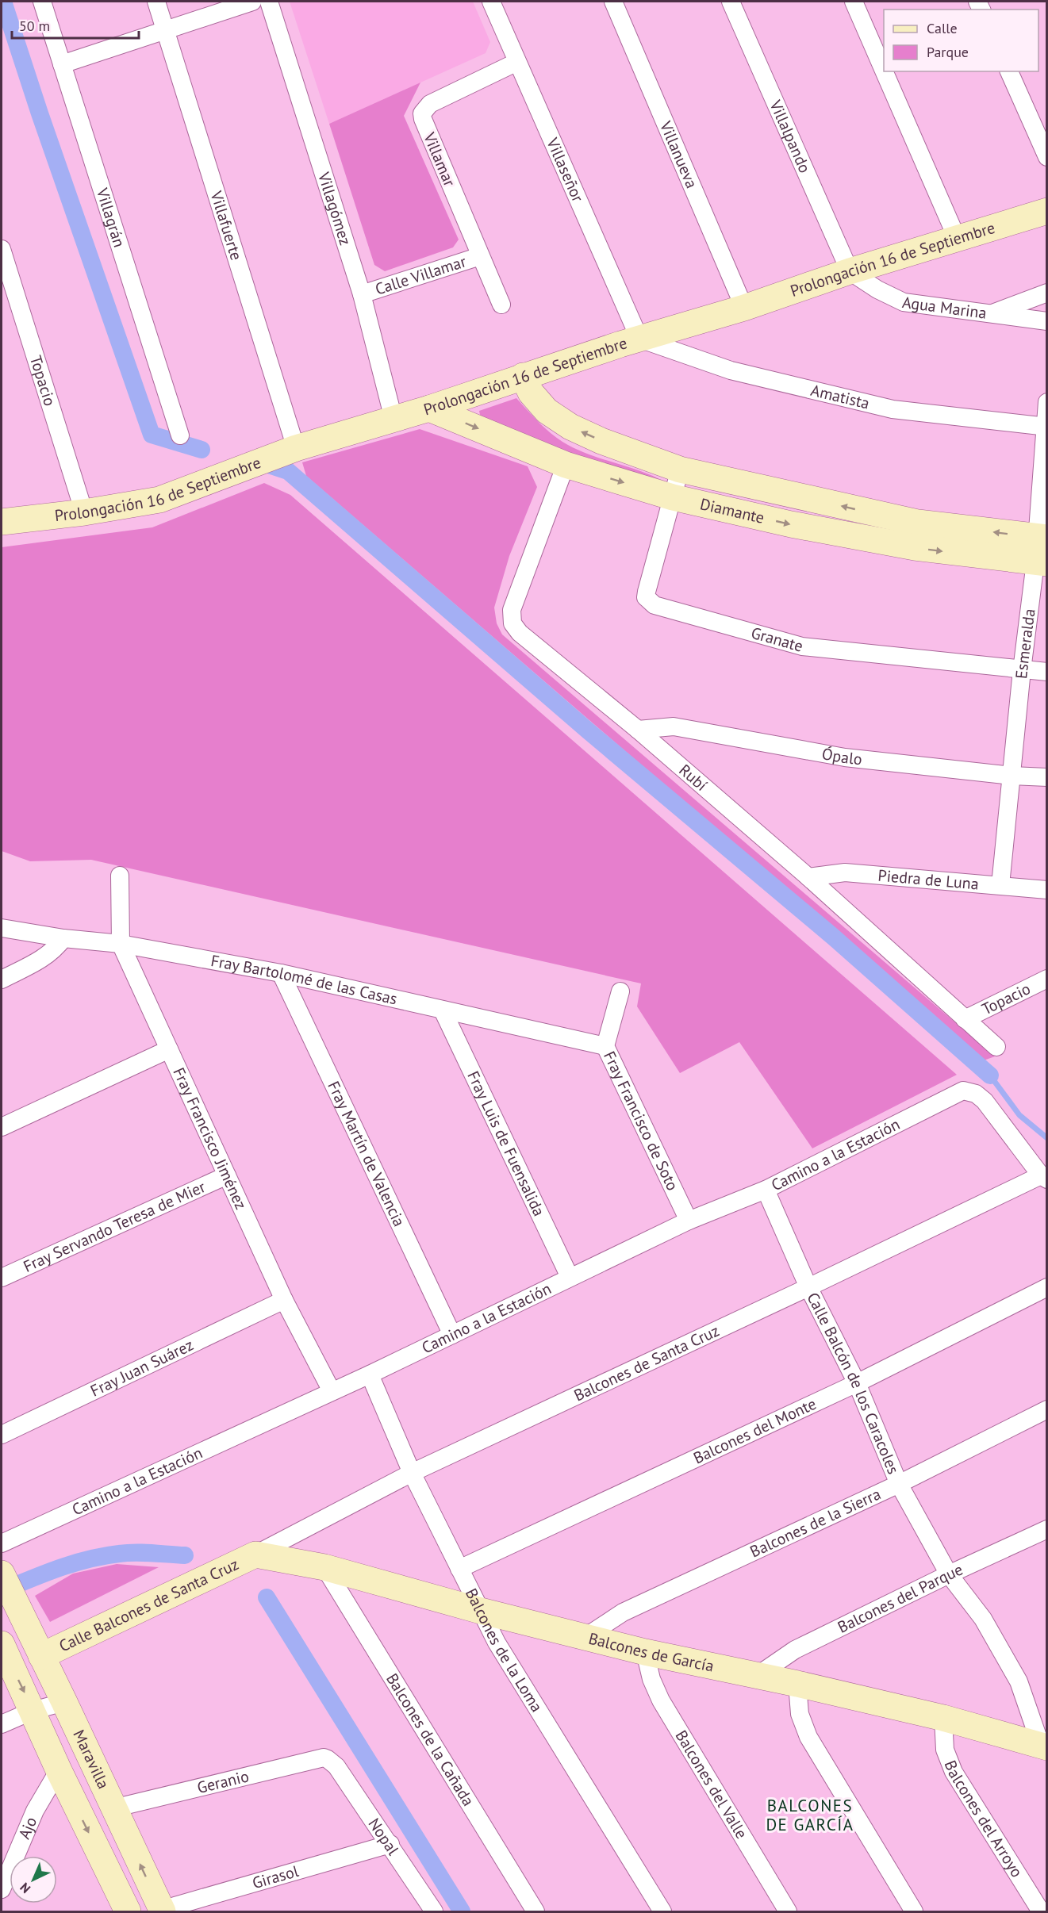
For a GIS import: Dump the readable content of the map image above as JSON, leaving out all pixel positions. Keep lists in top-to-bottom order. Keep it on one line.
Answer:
{"streets":{"street":["Villalpando","Villanueva","Villamar","Villaseñor","Villagómez","Villagrán","Villafuerte","Prolongación 16 de Septiembre","Calle Villamar","Agua Marina","Topacio","Amatista","Diamante","Granate","Esmeralda","Ópalo","Rubí","Piedra de Luna","Fray Bartolomé de las Casas","Fray Francisco de Soto","Fray Francisco Jiménez","Fray Luis de Fuensalida","Fray Martín de Valencia","Camino a la Estación","Fray Servando Teresa de Mier","Balcones de Santa Cruz","Fray Juan Suárez","Calle Balcón de los Caracoles","Balcones del Monte","Balcones de la Sierra","Balcones del Parque","Calle Balcones de Santa Cruz","Balcones de la Loma","Balcones de García","Balcones de la Cañada","Maravilla","Geranio","Balcones del Valle","Balcones del Arroyo","Ajo","Nopal","Girasol"]},"crossings":[["Villalpando","Prolongación 16 de Septiembre"],["Villalpando","Agua Marina"],["Villanueva","Prolongación 16 de Septiembre"],["Villamar","Villaseñor"],["Villamar","Calle Villamar"],["Villaseñor","Prolongación 16 de Septiembre"],["Villaseñor","Amatista"],["Villagómez","Prolongación 16 de Septiembre"],["Villagómez","Calle Villamar"],["Villafuerte","Prolongación 16 de Septiembre"],["Prolongación 16 de Septiembre","Agua Marina"],["Prolongación 16 de Septiembre","Topacio"],["Prolongación 16 de Septiembre","Amatista"],["Prolongación 16 de Septiembre","Diamante"],["Topacio","Rubí"],["Amatista","Esmeralda"],["Diamante","Granate"],["Diamante","Esmeralda"],["Diamante","Rubí"],["Granate","Esmeralda"],["Esmeralda","Ópalo"],["Esmeralda","Piedra de Luna"],["Ópalo","Rubí"],["Rubí","Piedra de Luna"],["Fray Bartolomé de las Casas","Fray Francisco de Soto"],["Fray Bartolomé de las Casas","Fray Francisco Jiménez"],["Fray Bartolomé de las Casas","Fray Luis de Fuensalida"],["Fray Bartolomé de las Casas","Fray Martín de Valencia"],["Fray Francisco de Soto","Camino a la Estación"],["Fray Francisco Jiménez","Camino a la Estación"],["Fray Francisco Jiménez","Fray Servando Teresa de Mier"],["Fray Francisco Jiménez","Fray Juan Suárez"],["Fray Luis de Fuensalida","Camino a la Estación"],["Fray Martín de Valencia","Camino a la Estación"],["Camino a la Estación","Balcones de Santa Cruz"],["Camino a la Estación","Calle Balcón de los Caracoles"],["Camino a la Estación","Balcones de la Loma"],["Balcones de Santa Cruz","Calle Balcón de los Caracoles"],["Balcones de Santa Cruz","Calle Balcones de Santa Cruz"],["Balcones de Santa Cruz","Balcones de la Loma"],["Balcones de Santa Cruz","Balcones de García"],["Calle Balcón de los Caracoles","Balcones del Monte"],["Calle Balcón de los Caracoles","Balcones de la Sierra"],["Calle Balcón de los Caracoles","Balcones del Parque"],["Calle Balcón de los Caracoles","Balcones de García"],["Balcones del Monte","Balcones de la Loma"],["Balcones de la Sierra","Balcones de García"],["Balcones del Parque","Balcones de García"],["Calle Balcones de Santa Cruz","Balcones de García"],["Calle Balcones de Santa Cruz","Maravilla"],["Balcones de la Loma","Balcones de García"],["Balcones de García","Balcones de la Cañada"],["Balcones de García","Balcones del Valle"],["Balcones de García","Balcones del Arroyo"],["Maravilla","Geranio"],["Maravilla","Girasol"],["Geranio","Nopal"],["Nopal","Girasol"]],"districts":["BALCONES DE GARCÍA"],"legend":["Calle","Parque"],"scale_bar":"50 m","north":"bottom left"}
